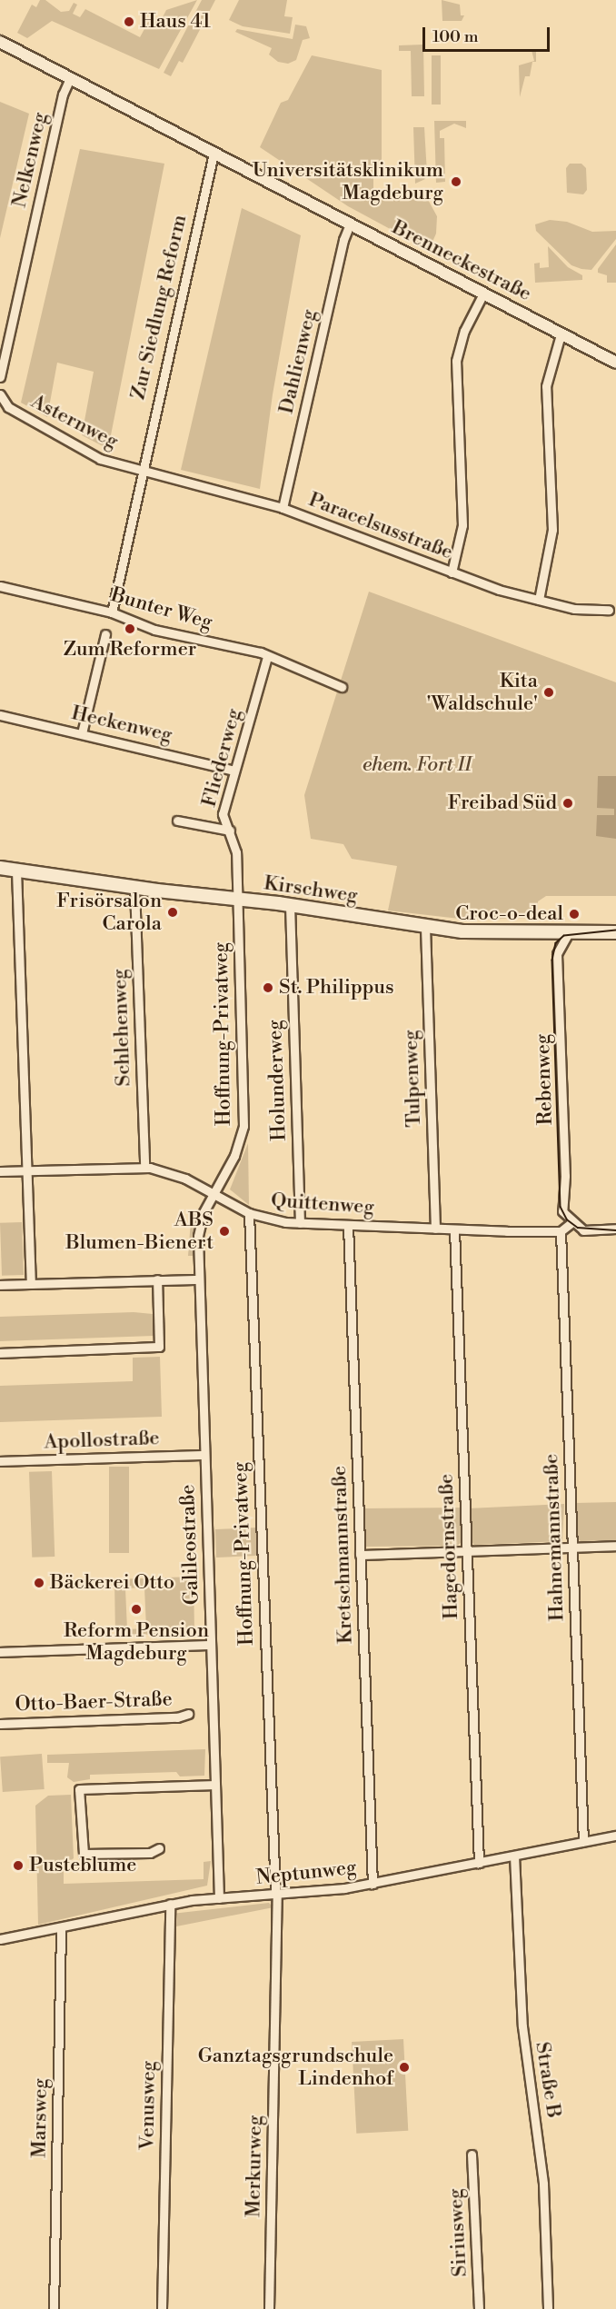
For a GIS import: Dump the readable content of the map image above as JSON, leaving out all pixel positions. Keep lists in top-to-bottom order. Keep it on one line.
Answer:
{"streets":{"main road":["Kirschweg"],"street":["Nelkenweg","Brenneckestraße","Zur Siedlung Reform","Dahlienweg","Asternweg","Paracelsusstraße","Bunter Weg","Heckenweg","Fliederweg","Schlehenweg","Hoffnung-Privatweg","Tulpenweg","Rebenweg","Holunderweg","Quittenweg","Apollostraße","Hahnemannstraße","Galileostraße","Hagedornstraße","Kretschmannstraße","Otto-Baer-Straße","Neptunweg","Straße B","Venusweg","Marsweg","Merkurweg","Siriusweg"]},"crossings":[["Nelkenweg","Brenneckestraße"],["Brenneckestraße","Zur Siedlung Reform"],["Brenneckestraße","Dahlienweg"],["Zur Siedlung Reform","Asternweg"],["Zur Siedlung Reform","Paracelsusstraße"],["Zur Siedlung Reform","Bunter Weg"],["Dahlienweg","Paracelsusstraße"],["Asternweg","Paracelsusstraße"],["Bunter Weg","Fliederweg"],["Heckenweg","Fliederweg"],["Fliederweg","Kirschweg"],["Fliederweg","Hoffnung-Privatweg"],["Kirschweg","Schlehenweg"],["Kirschweg","Hoffnung-Privatweg"],["Kirschweg","Tulpenweg"],["Kirschweg","Rebenweg"],["Kirschweg","Holunderweg"],["Schlehenweg","Quittenweg"],["Hoffnung-Privatweg","Quittenweg"],["Hoffnung-Privatweg","Galileostraße"],["Hoffnung-Privatweg","Neptunweg"],["Hoffnung-Privatweg","Merkurweg"],["Tulpenweg","Quittenweg"],["Holunderweg","Quittenweg"],["Quittenweg","Hahnemannstraße"],["Quittenweg","Galileostraße"],["Quittenweg","Hagedornstraße"],["Quittenweg","Kretschmannstraße"],["Apollostraße","Galileostraße"],["Hahnemannstraße","Neptunweg"],["Galileostraße","Neptunweg"],["Hagedornstraße","Neptunweg"],["Kretschmannstraße","Neptunweg"],["Neptunweg","Straße B"],["Neptunweg","Venusweg"],["Neptunweg","Marsweg"],["Neptunweg","Merkurweg"]],"parks":["ehem. Fort II"],"places":["Haus 41","Universitätsklinikum Magdeburg","Zum Reformer","Kita 'Waldschule'","Freibad Süd","Frisörsalon Carola","Croc-o-deal","St. Philippus","ABS Blumen-Bienert","Bäckerei Otto","Reform Pension Magdeburg","Pusteblume","Ganztagsgrundschule Lindenhof"],"scale_bar":"100 m"}
